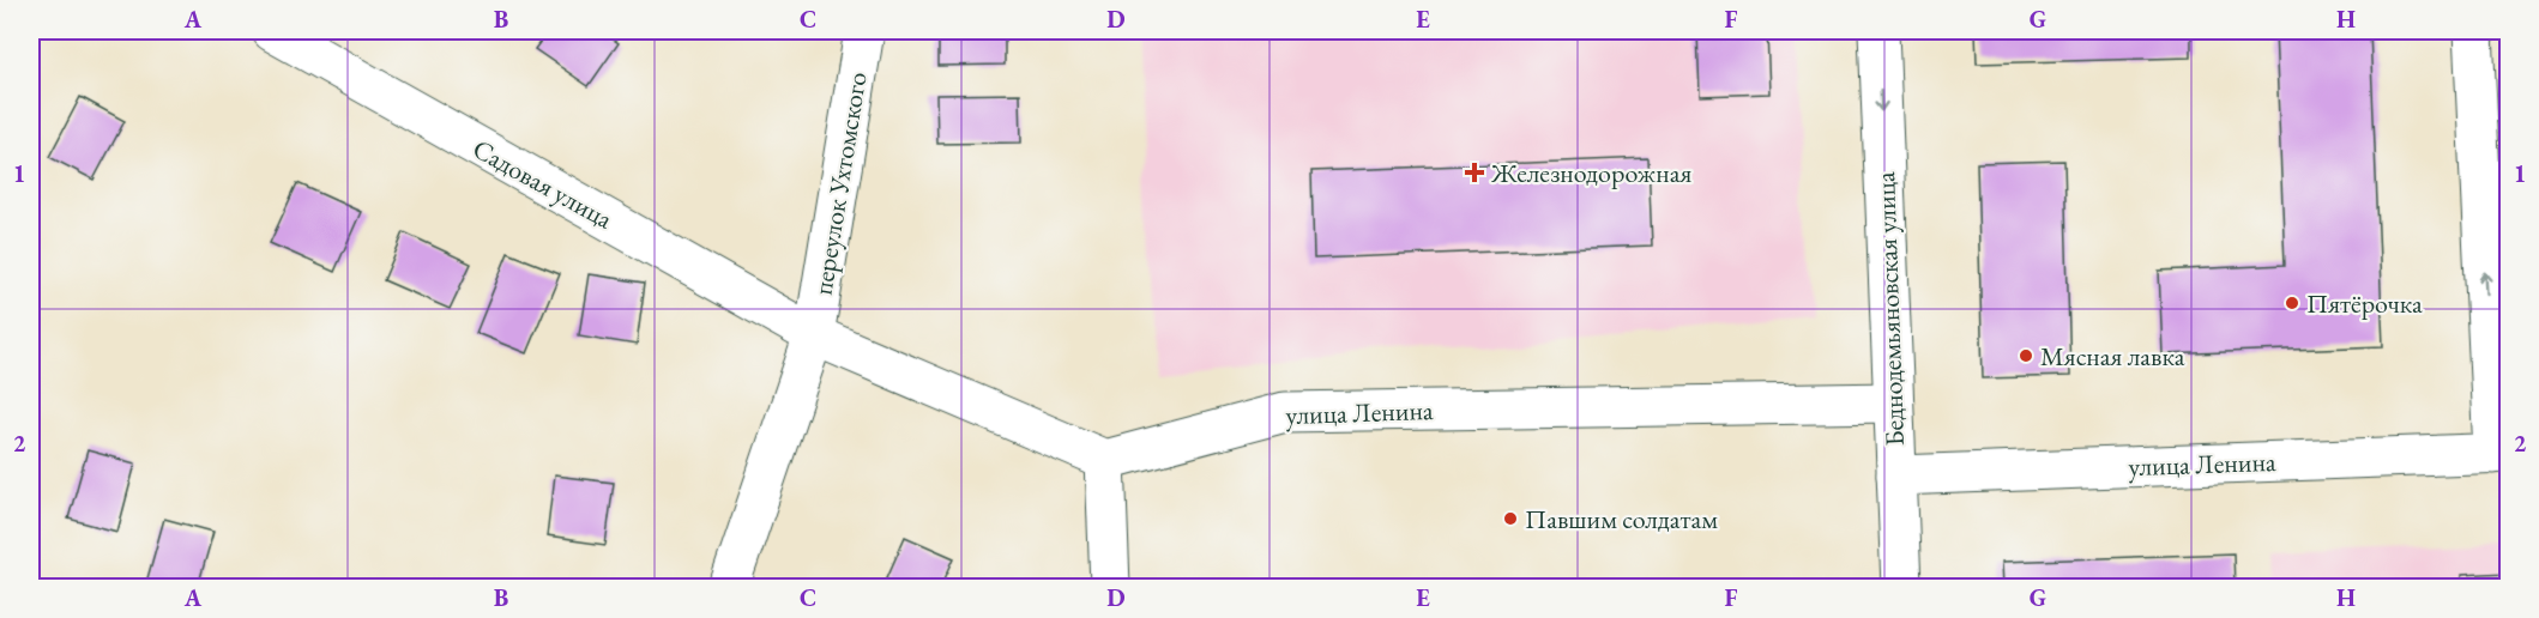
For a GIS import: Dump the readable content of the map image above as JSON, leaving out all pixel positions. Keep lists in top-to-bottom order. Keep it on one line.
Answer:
{"streets":{"street":["Садовая улица","переулок Ухтомского","Беднодемьяновская улица","улица Ленина"]},"crossings":[["Садовая улица","переулок Ухтомского"],["Беднодемьяновская улица","улица Ленина"]],"one_way":["Беднодемьяновская улица"],"places":{"health":["Железнодорожная"],"other":["Пятёрочка","Мясная лавка","Павшим солдатам"]},"grid":{"columns":["A","B","C","D","E","F","G","H"],"rows":["1","2"]}}
